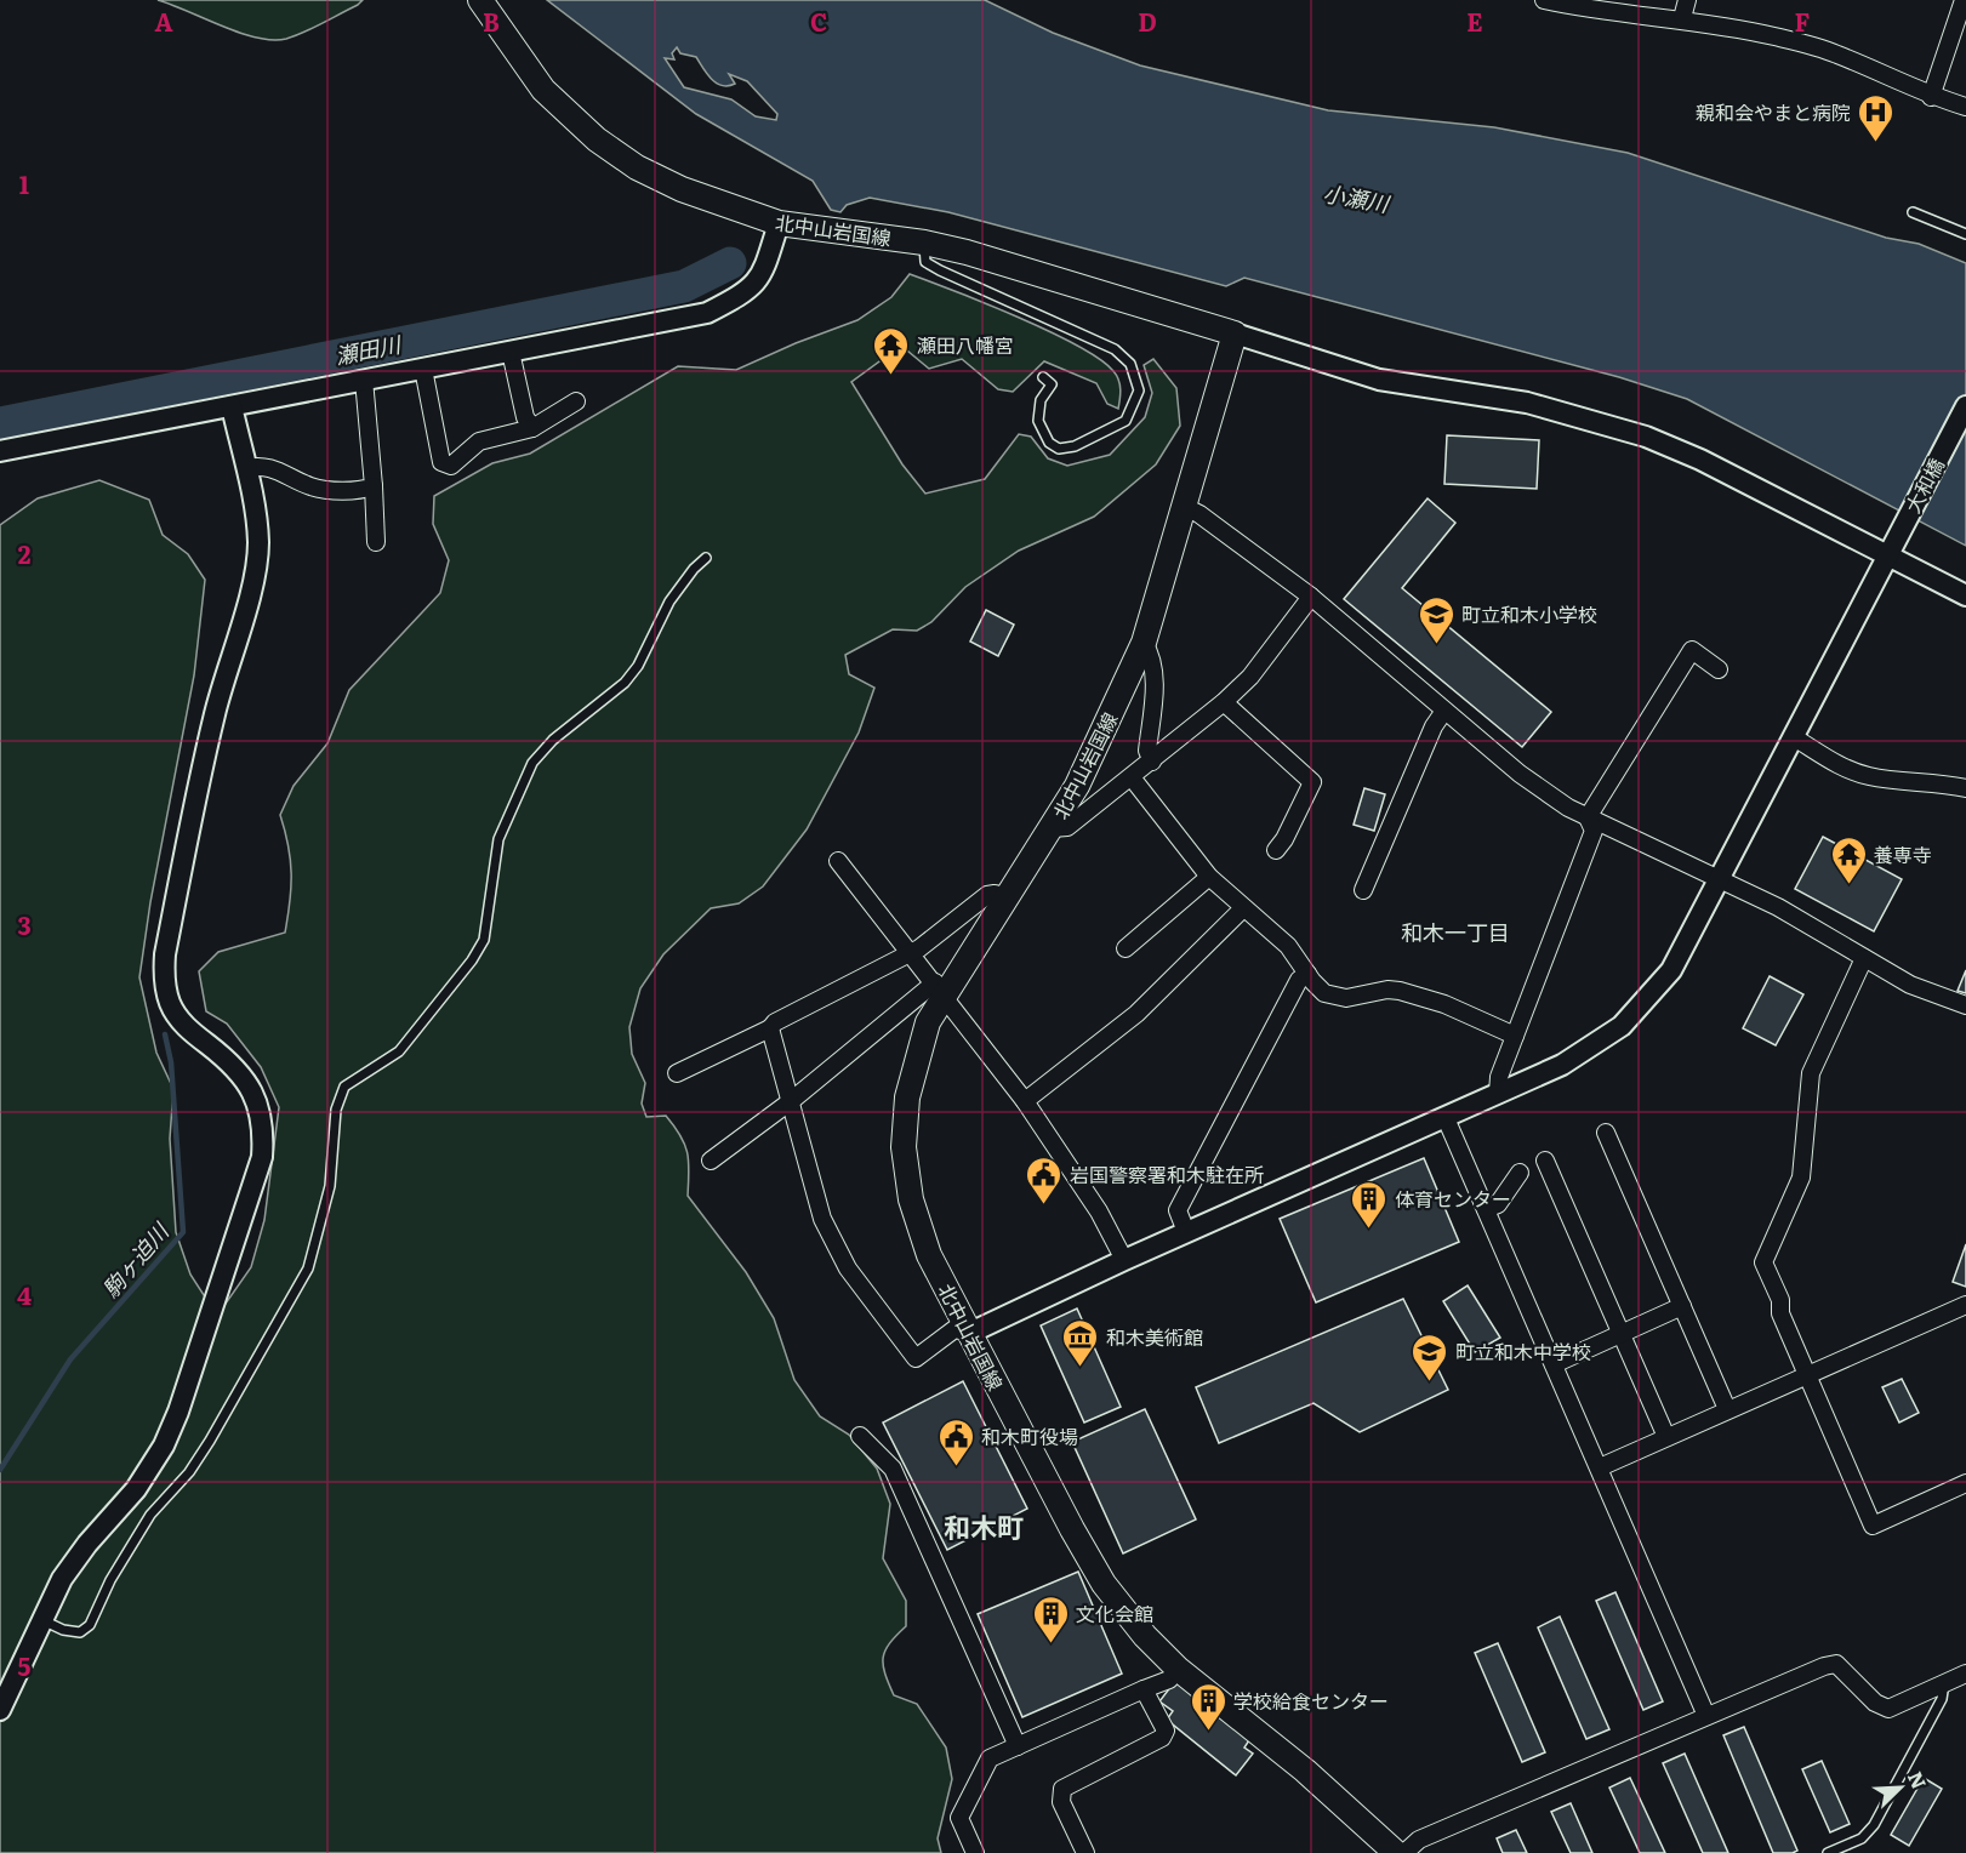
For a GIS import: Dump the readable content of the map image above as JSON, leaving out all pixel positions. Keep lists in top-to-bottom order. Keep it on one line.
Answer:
{"streets":{"main road":["北中山岩国線"],"street":["大和橋"]},"crossings":[["北中山岩国線","大和橋"]],"districts":["和木一丁目","和木町"],"water":["小瀬川","瀬田川","駒ヶ迫川"],"places":{"hospital":["親和会やまと病院"],"temple":["瀬田八幡宮","養専寺"],"school or university":["町立和木小学校","町立和木中学校"],"public building":["岩国警察署和木駐在所","和木町役場"],"building":["体育センター","文化会館","学校給食センター"],"museum":["和木美術館"]},"north":"top right","grid":{"columns":["A","B","C","D","E","F"],"rows":["1","2","3","4","5"]}}
